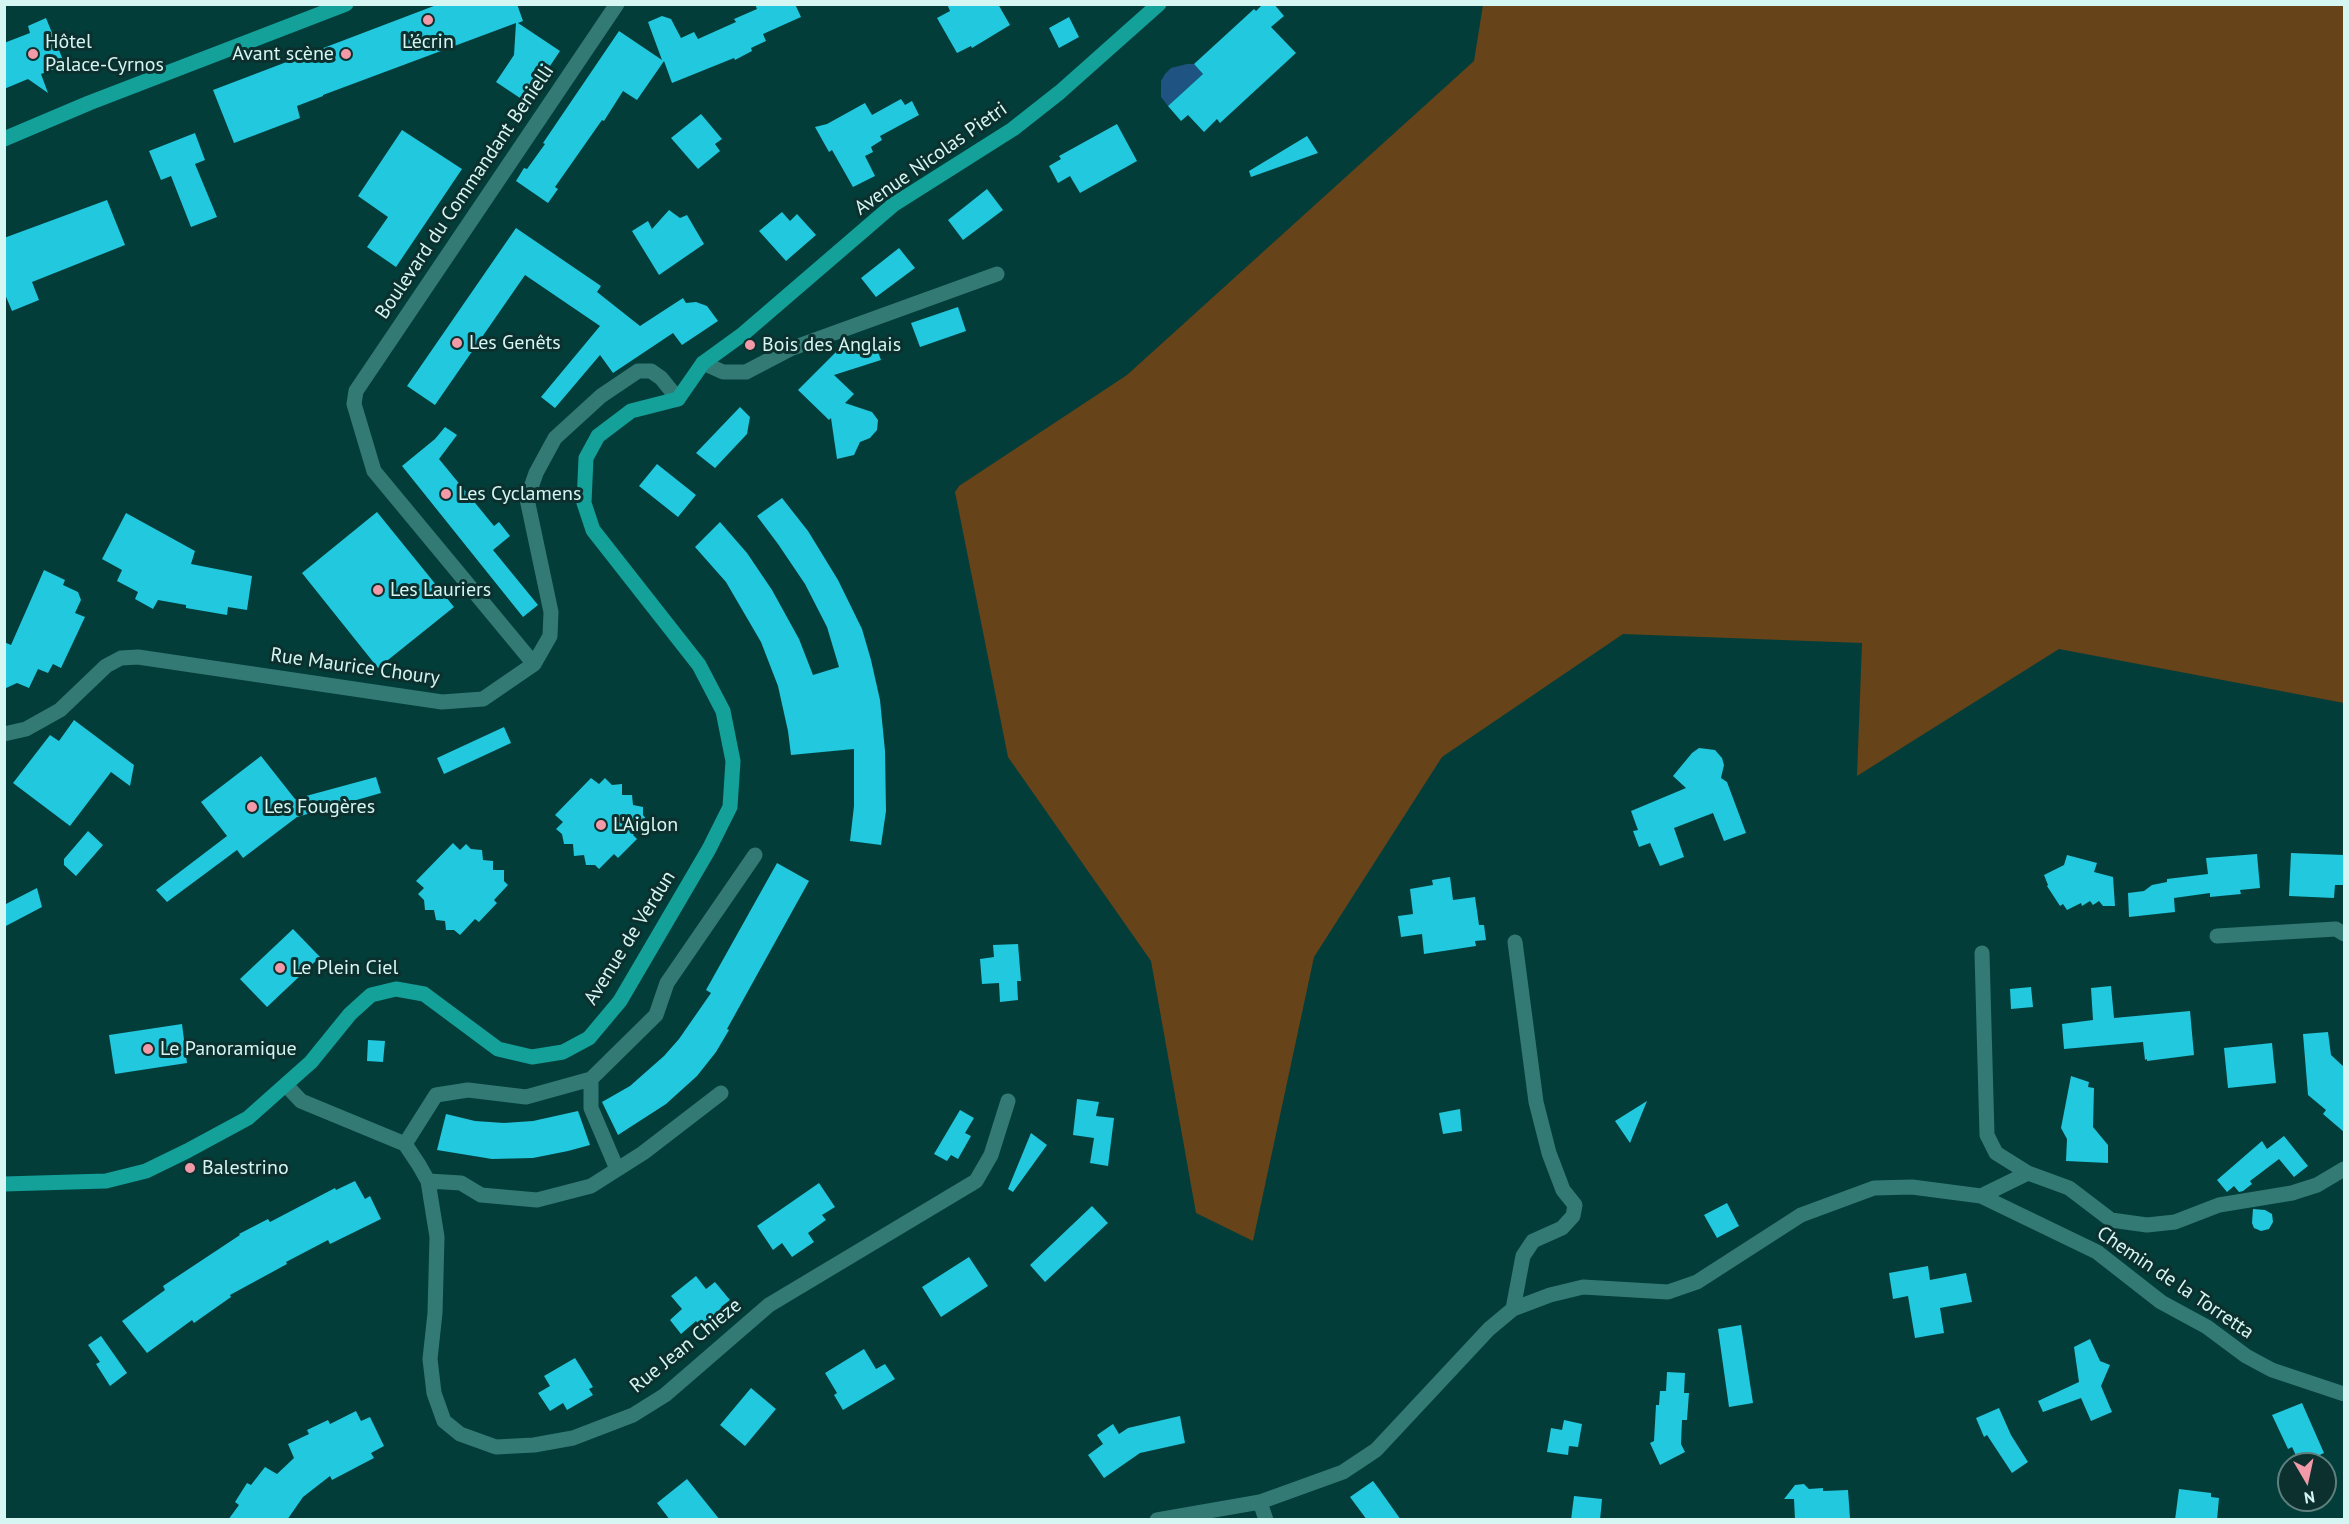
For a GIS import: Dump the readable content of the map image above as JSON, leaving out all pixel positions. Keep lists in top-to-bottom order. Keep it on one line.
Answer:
{"streets":{"main road":["Avenue Nicolas Pietri","Avenue de Verdun"],"street":["Boulevard du Commandant Benielli","Rue Maurice Choury","Chemin de la Torretta","Rue Jean Chieze"]},"crossings":[["Avenue Nicolas Pietri","Rue Maurice Choury"],["Avenue Nicolas Pietri","Avenue de Verdun"],["Boulevard du Commandant Benielli","Rue Maurice Choury"],["Rue Maurice Choury","Avenue de Verdun"]],"places":["L’écrin","Hôtel Palace-Cyrnos","Avant scène","Les Genêts","Bois des Anglais","Les Cyclamens","Les Lauriers","Les Fougères","L'Aiglon","Le Plein Ciel","Le Panoramique","Balestrino"],"north":"bottom"}
